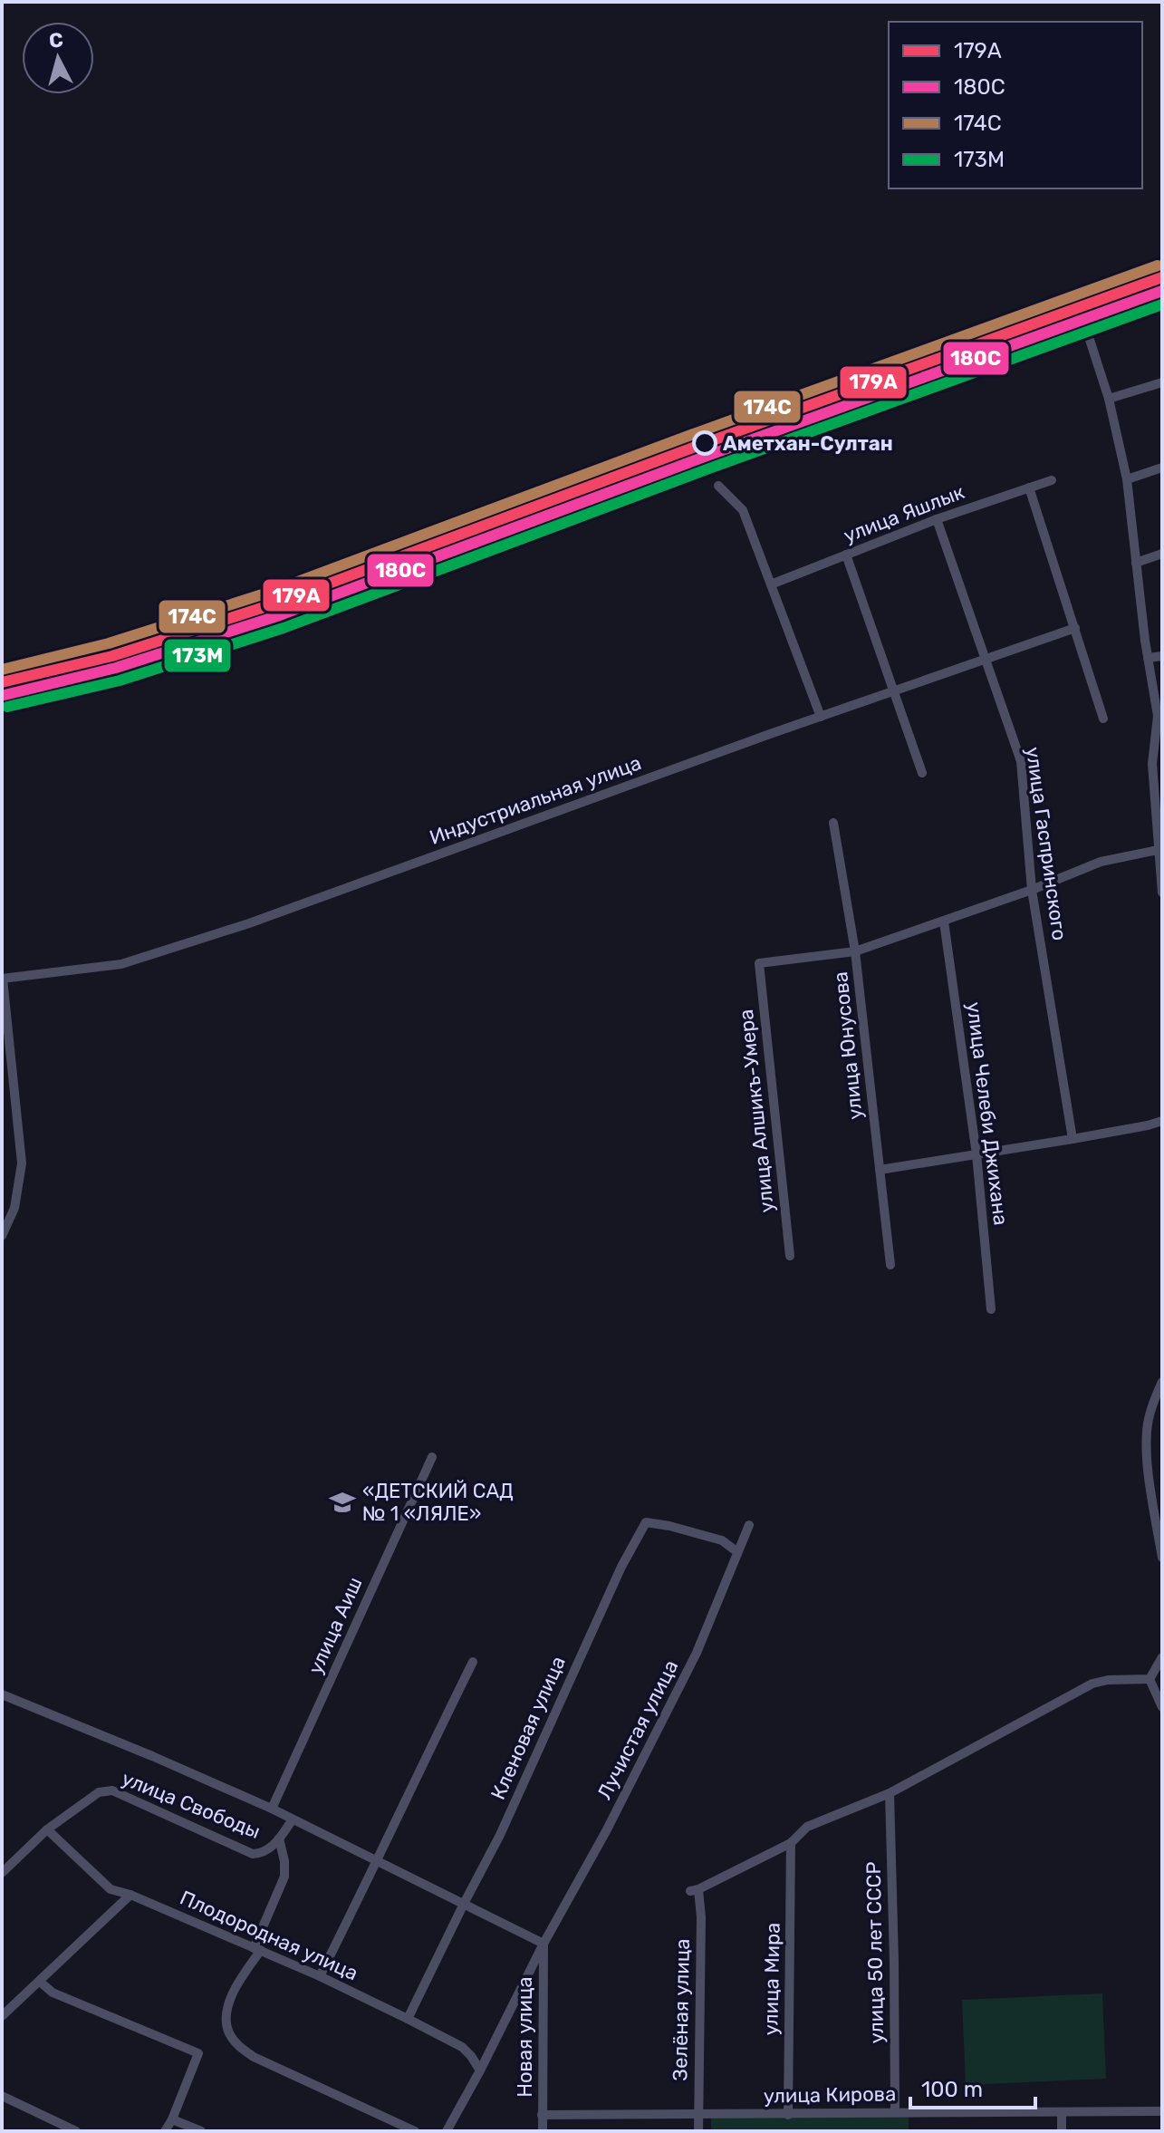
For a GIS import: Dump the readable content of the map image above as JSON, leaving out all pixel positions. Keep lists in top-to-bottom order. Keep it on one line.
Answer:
{"streets":{"street":["улица Яшлык","Индустриальная улица","улица Гаспринского","улица Юнусова","улица Алшикъ-Умера","улица Челеби Джихана","улица Аиш","Кленовая улица","Лучистая улица","улица Свободы","Плодородная улица","улица 50 лет СССР","улица Мира","Зелёная улица","Новая улица","улица Кирова"]},"crossings":[["улица Яшлык","улица Гаспринского"],["Индустриальная улица","улица Гаспринского"],["улица Юнусова","улица Алшикъ-Умера"],["Кленовая улица","Лучистая улица"],["Кленовая улица","Плодородная улица"],["Лучистая улица","Плодородная улица"],["Лучистая улица","Новая улица"],["улица Свободы","Плодородная улица"],["улица 50 лет СССР","улица Кирова"],["улица Мира","Зелёная улица"],["улица Мира","улица Кирова"],["Зелёная улица","улица Кирова"],["Новая улица","улица Кирова"]],"places":{"other":["Аметхан-Султан"],"school or university":["«ДЕТСКИЙ САД № 1 «ЛЯЛЕ»"]},"lines":["transit line 174С","transit line 179А","transit line 180С","transit line 173М"],"legend":["179А","180С","174С","173М"],"scale_bar":"100 m","north":"top"}
